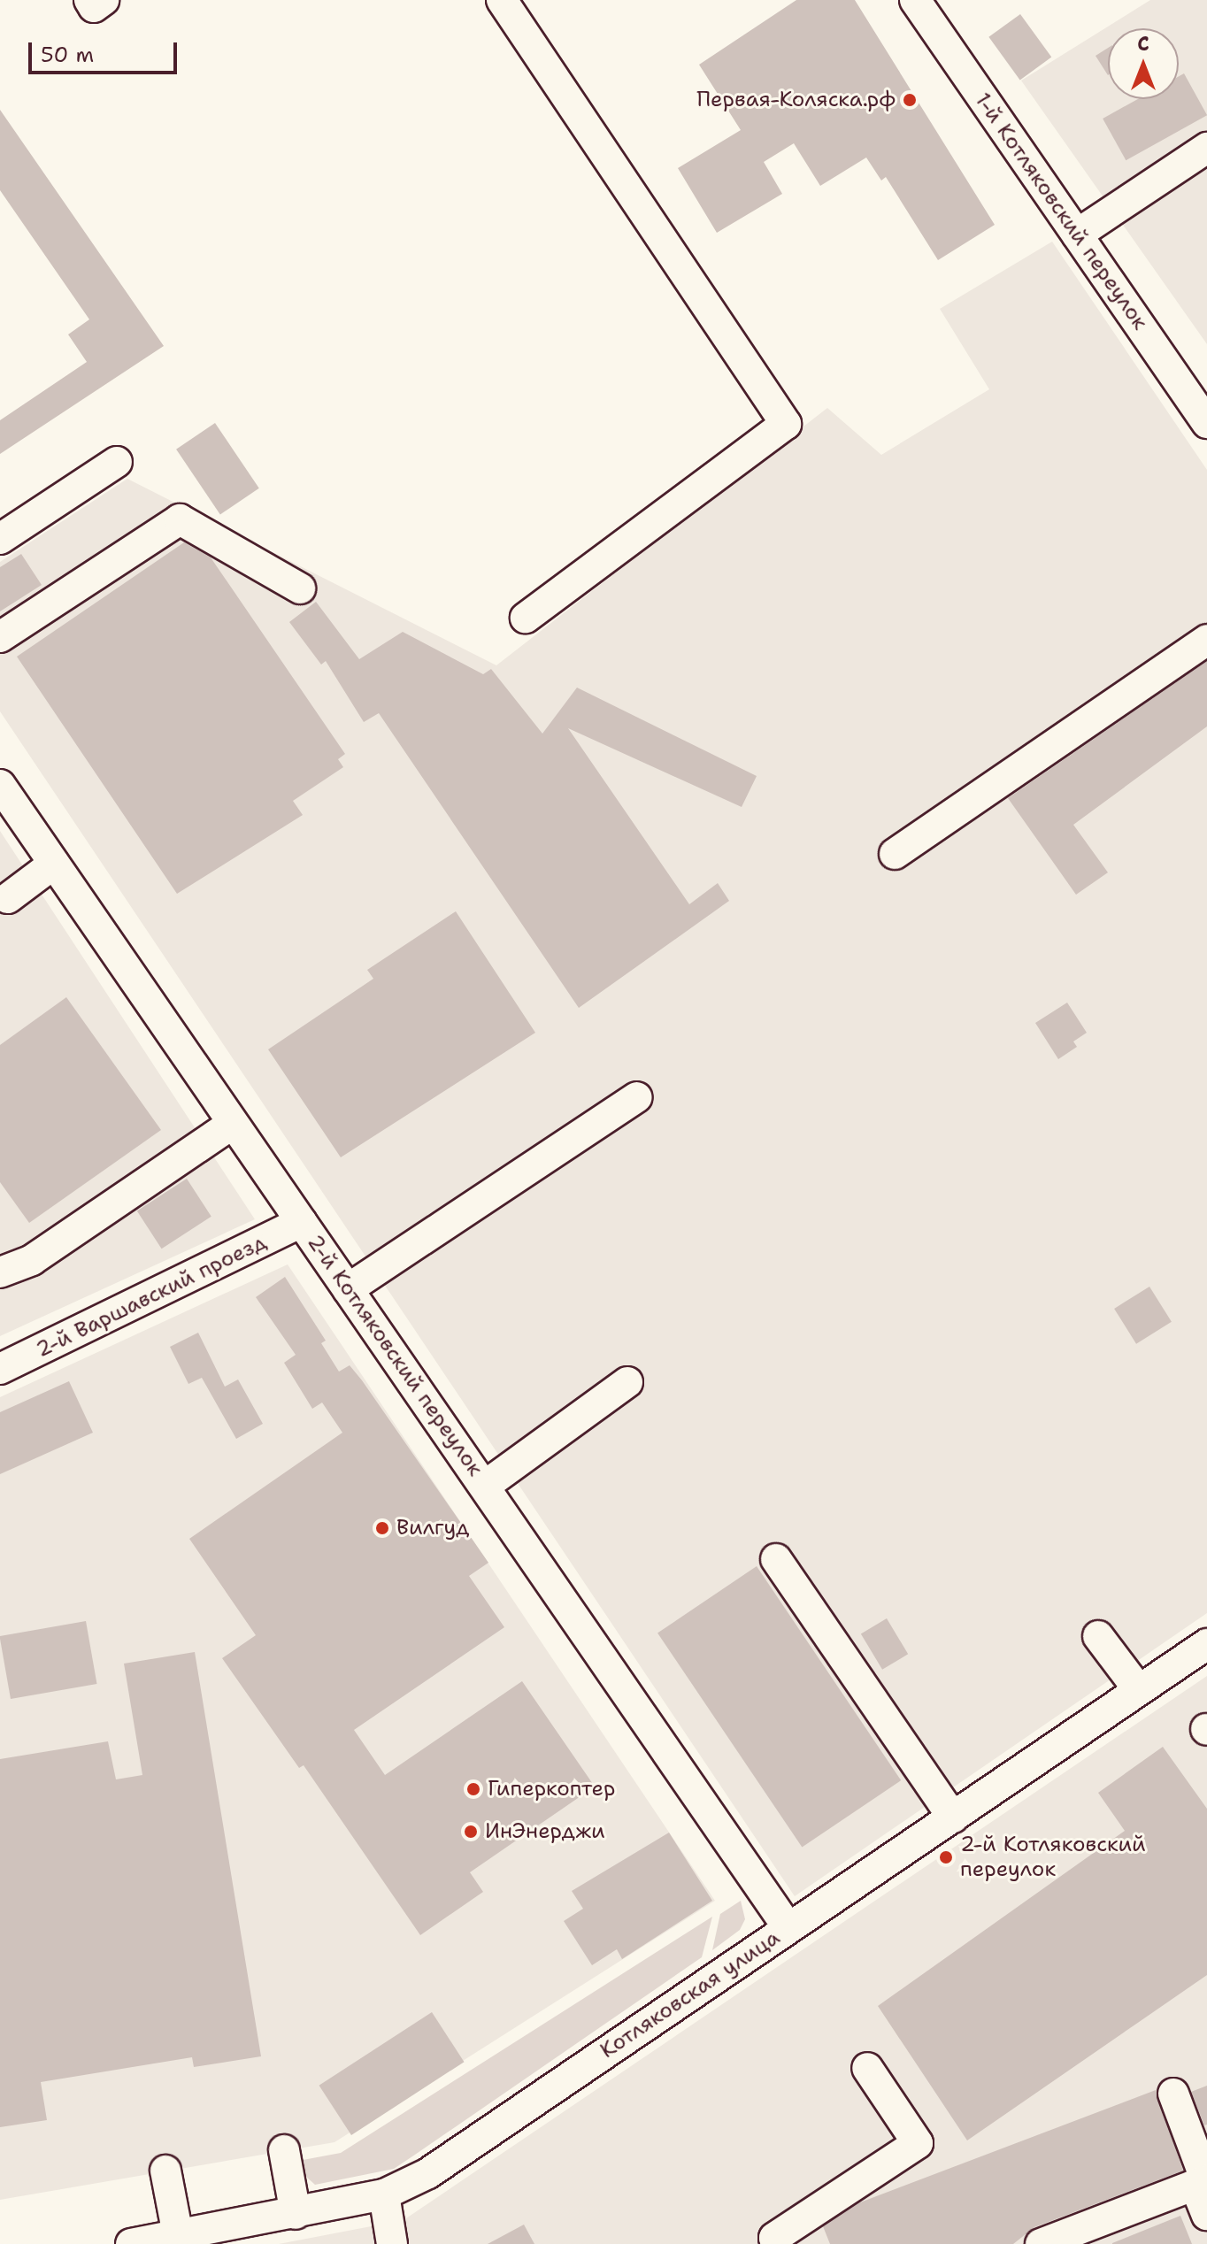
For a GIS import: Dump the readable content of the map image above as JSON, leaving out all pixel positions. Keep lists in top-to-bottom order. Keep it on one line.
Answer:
{"streets":{"street":["1-й Котляковский переулок","2-й Варшавский проезд","2-й Котляковский переулок","Котляковская улица"]},"crossings":[["2-й Варшавский проезд","2-й Котляковский переулок"],["2-й Котляковский переулок","Котляковская улица"]],"places":["Первая-Коляска.рф","Вилгуд","Гиперкоптер","ИнЭнерджи","2-й Котляковский переулок"],"scale_bar":"50 m","north":"top"}
